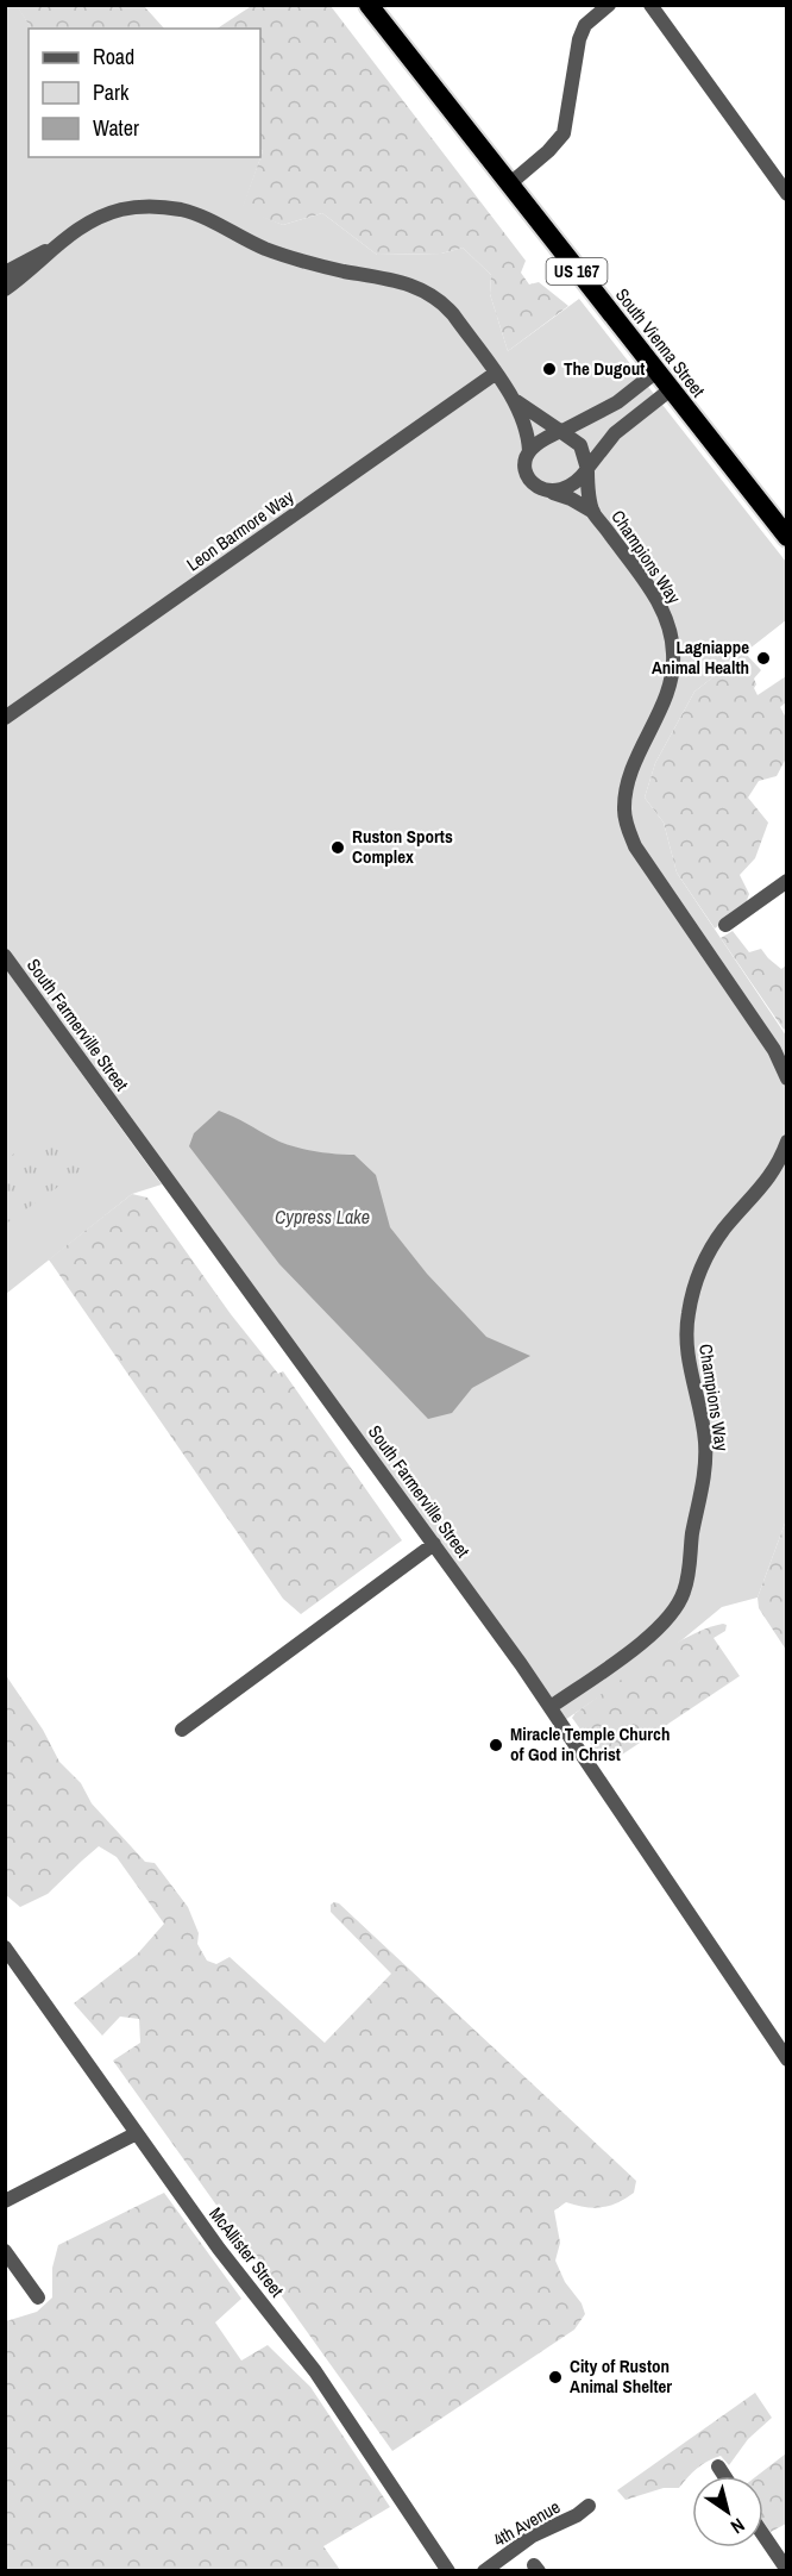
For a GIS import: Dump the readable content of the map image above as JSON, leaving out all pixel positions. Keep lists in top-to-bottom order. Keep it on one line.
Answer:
{"streets":{"highway":["US 167","South Vienna Street"],"street":["Leon Barmore Way","Champions Way","South Farmerville Street","McAllister Street","4th Avenue"]},"crossings":[["Leon Barmore Way","Champions Way"],["Champions Way","South Farmerville Street"]],"water":["Cypress Lake"],"places":["The Dugout","Lagniappe Animal Health","Ruston Sports Complex","Miracle Temple Church of God in Christ","City of Ruston Animal Shelter"],"legend":["Road","Park","Water"],"north":"bottom right"}
